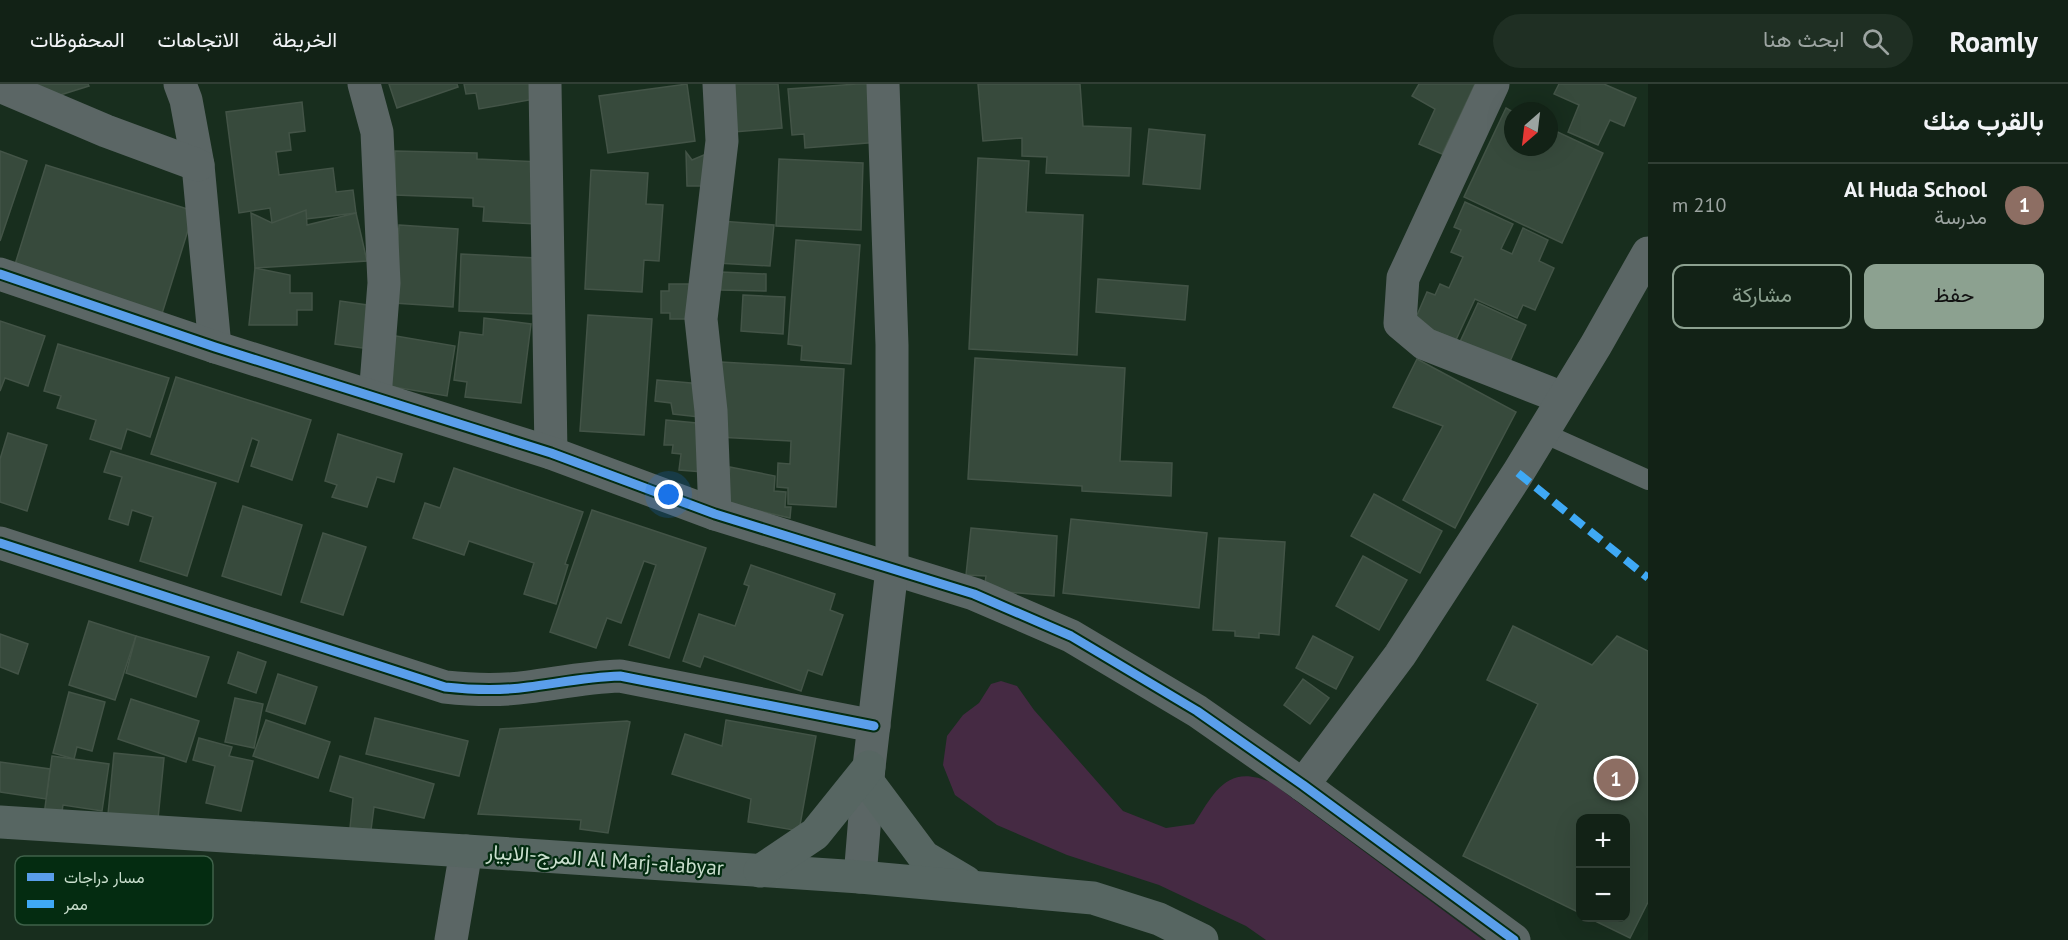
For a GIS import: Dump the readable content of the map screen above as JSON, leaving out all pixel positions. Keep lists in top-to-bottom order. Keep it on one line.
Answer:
{"streets":{"main road":["المرج-الابيار Al Marj-alabyar"]},"legend":["مسار دراجات","ممر"],"north":"bottom left","page":{"header":"Roamly","search":"ابحث هنا","nav":["الخريطة","الاتجاهات","المحفوظات"],"heading":"بالقرب منك","list":[{"mark":"1","name":"Al Huda School","note":"مدرسة","value":"210 m"}],"buttons":["حفظ","مشاركة"],"pins":"1","map_buttons":["+","−"]}}
